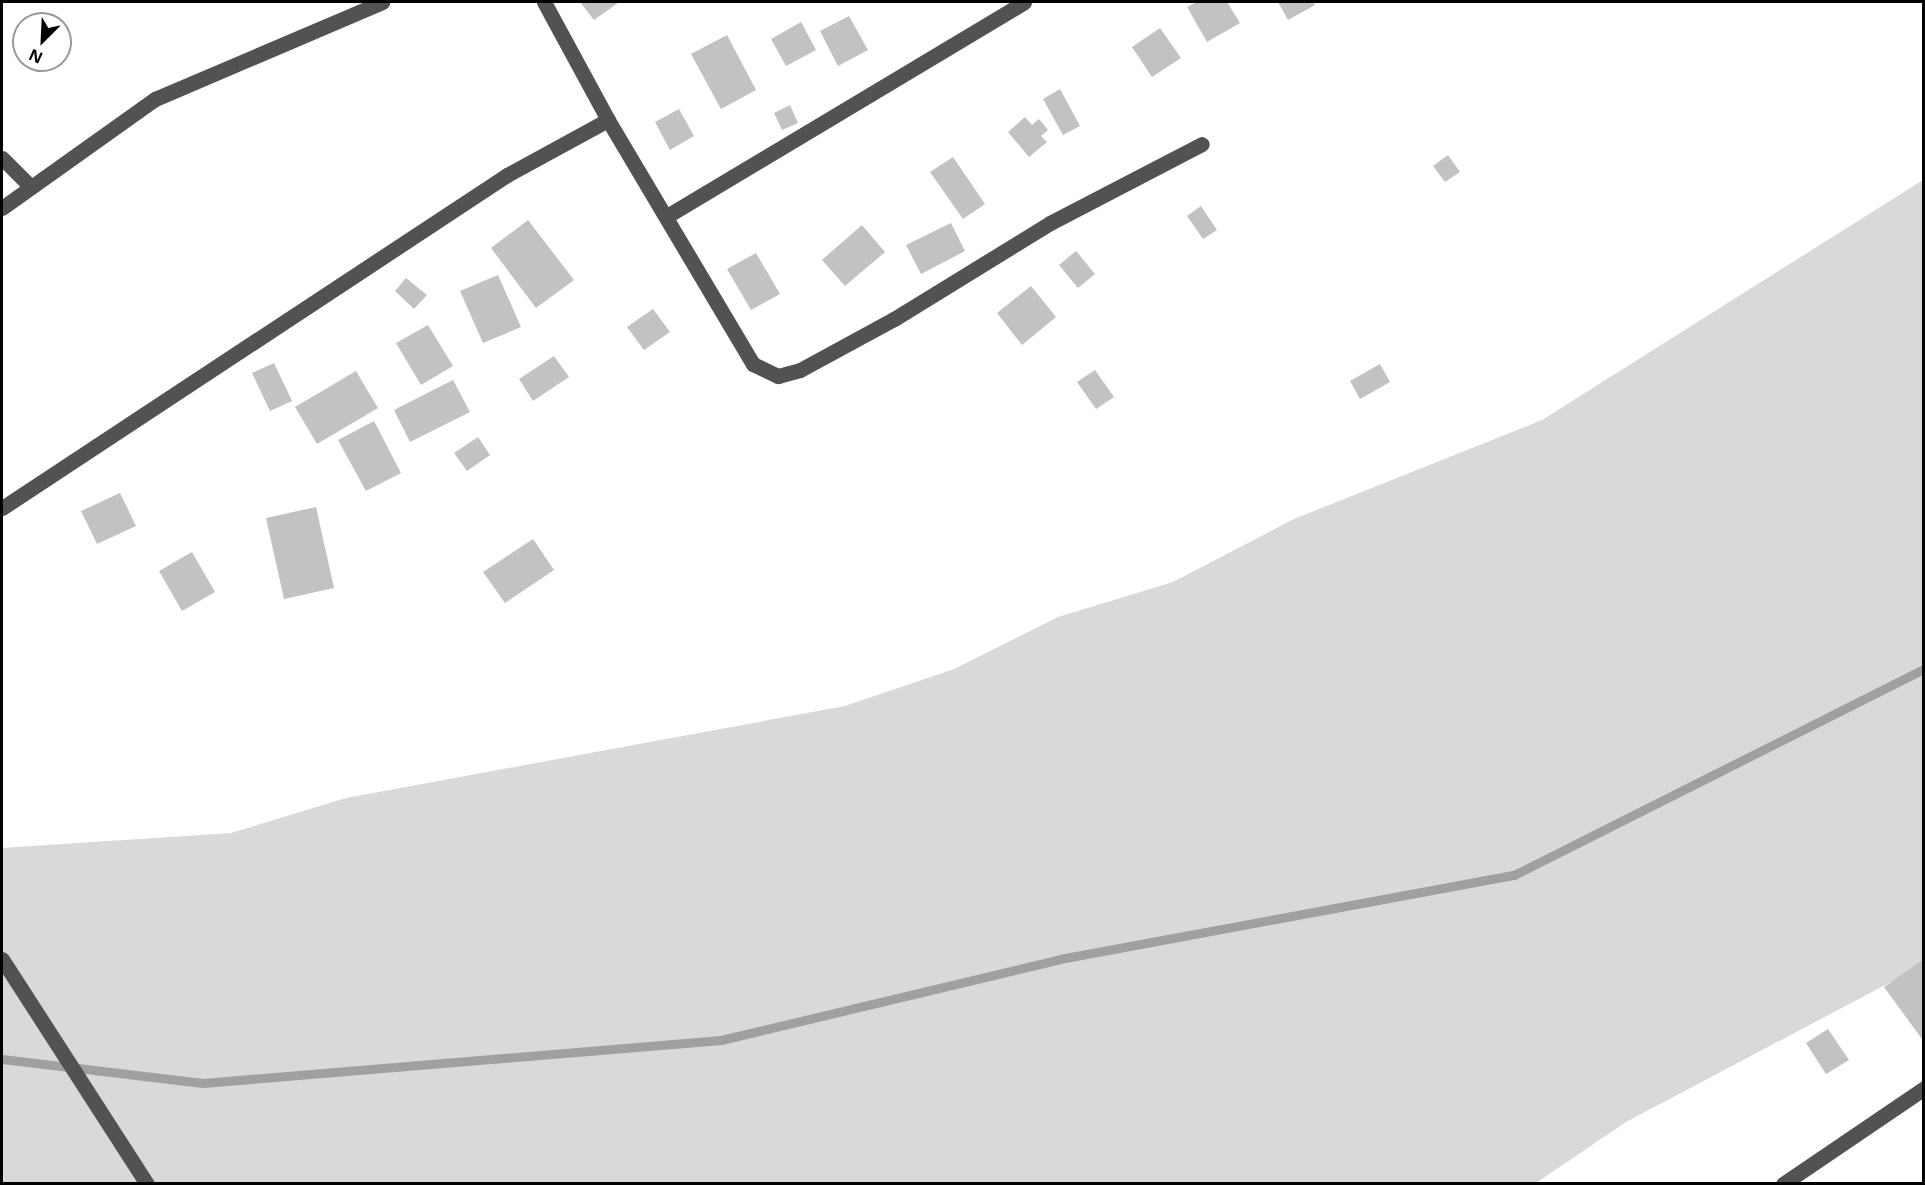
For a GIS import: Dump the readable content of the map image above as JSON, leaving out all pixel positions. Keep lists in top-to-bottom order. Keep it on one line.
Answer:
{"north":"bottom left"}
